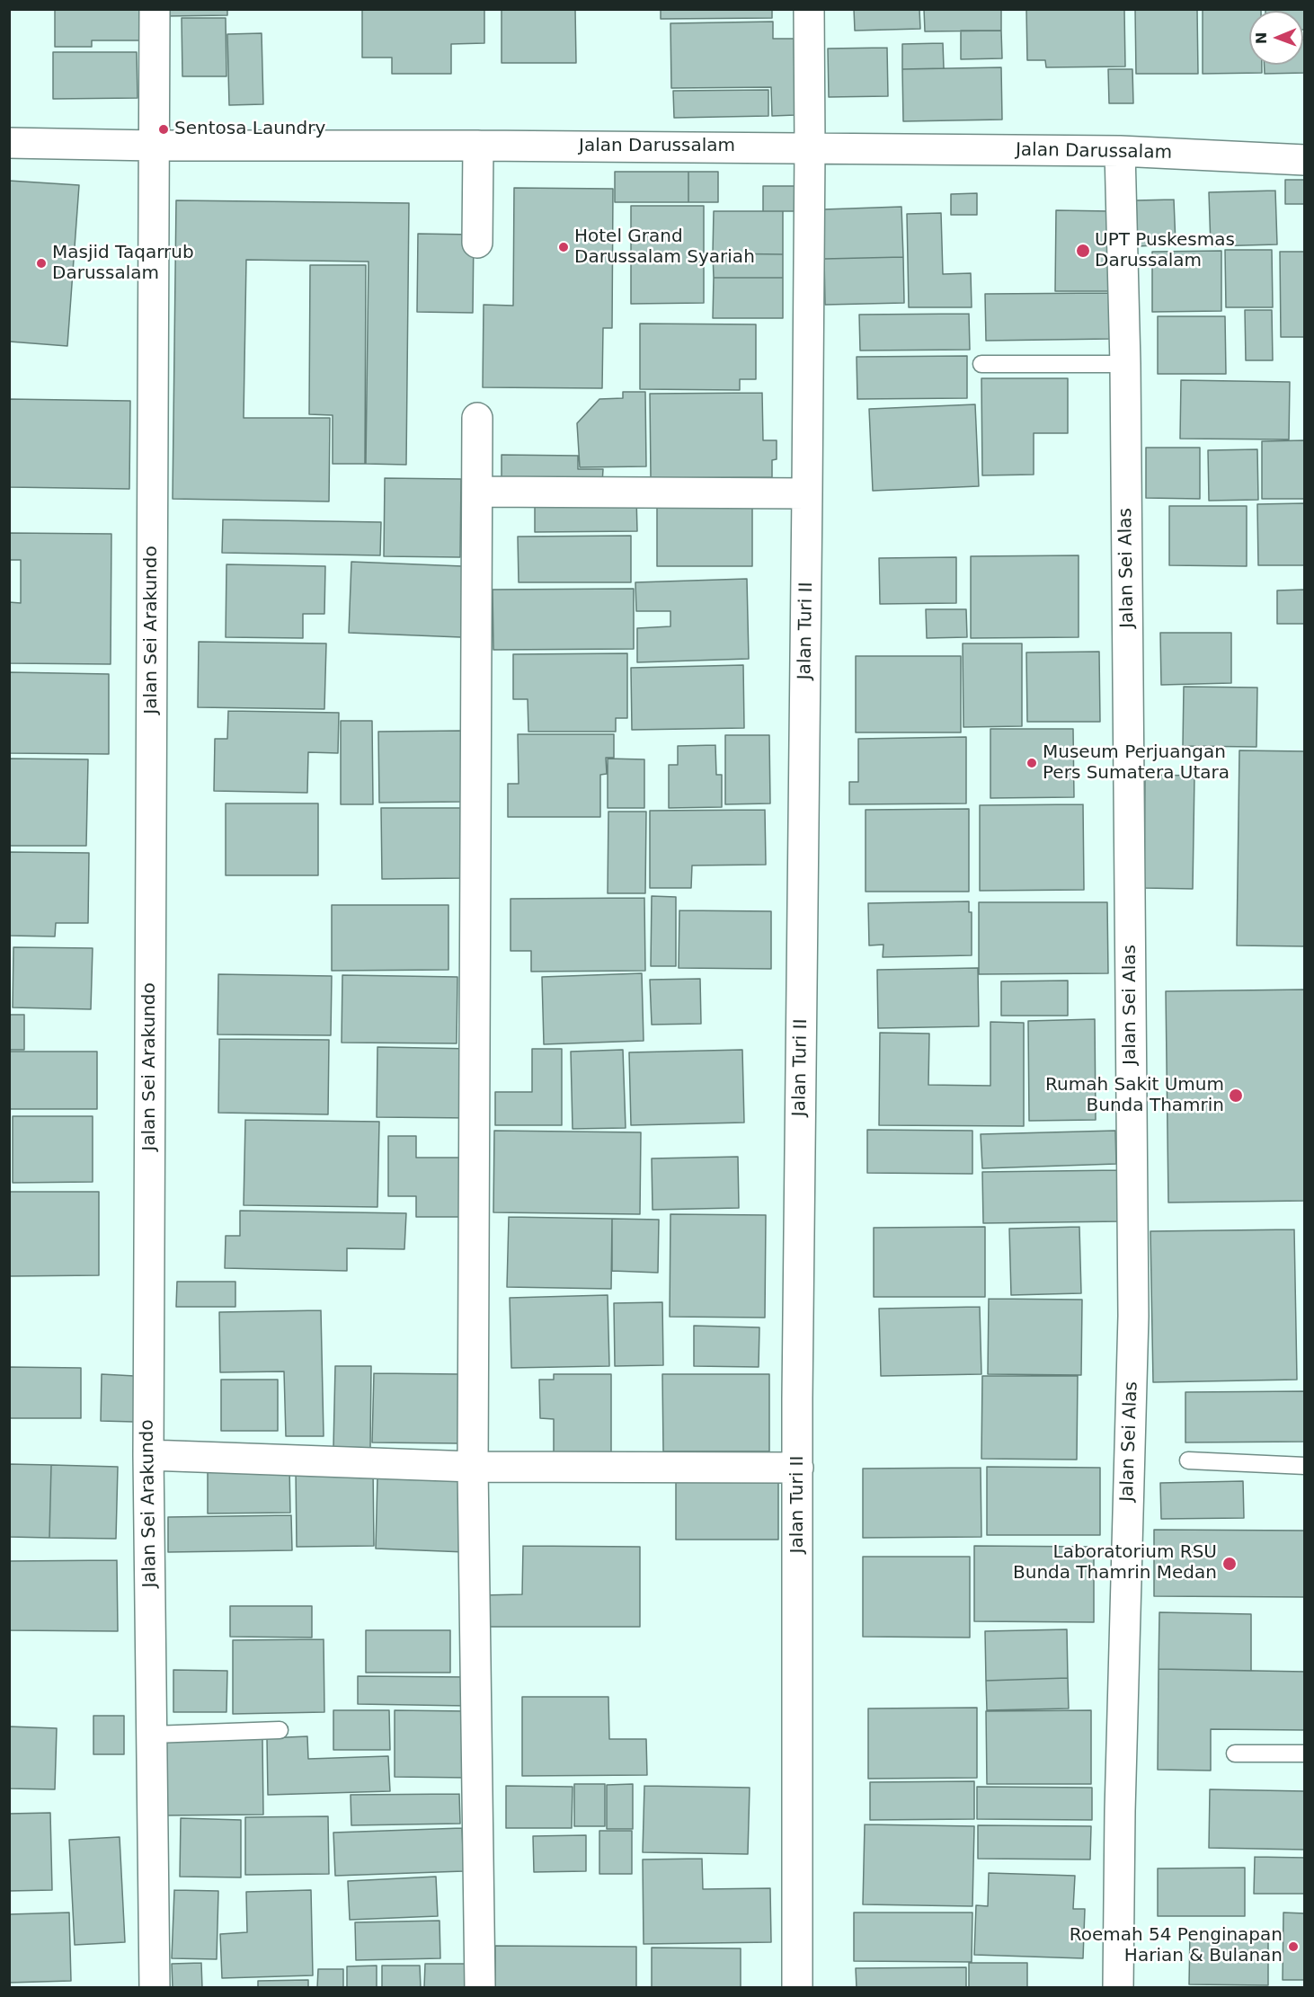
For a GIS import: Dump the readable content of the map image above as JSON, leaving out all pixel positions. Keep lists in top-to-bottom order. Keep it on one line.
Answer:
{"streets":{"street":["Jalan Darussalam","Jalan Sei Alas","Jalan Sei Arakundo","Jalan Turi II"]},"crossings":[["Jalan Darussalam","Jalan Sei Alas"],["Jalan Darussalam","Jalan Sei Arakundo"],["Jalan Darussalam","Jalan Turi II"]],"places":["Sentosa Laundry","Hotel Grand Darussalam Syariah","UPT Puskesmas Darussalam","Masjid Taqarrub Darussalam","Museum Perjuangan Pers Sumatera Utara","Rumah Sakit Umum Bunda Thamrin","Laboratorium RSU Bunda Thamrin Medan","Roemah 54 Penginapan Harian & Bulanan"],"north":"left"}
